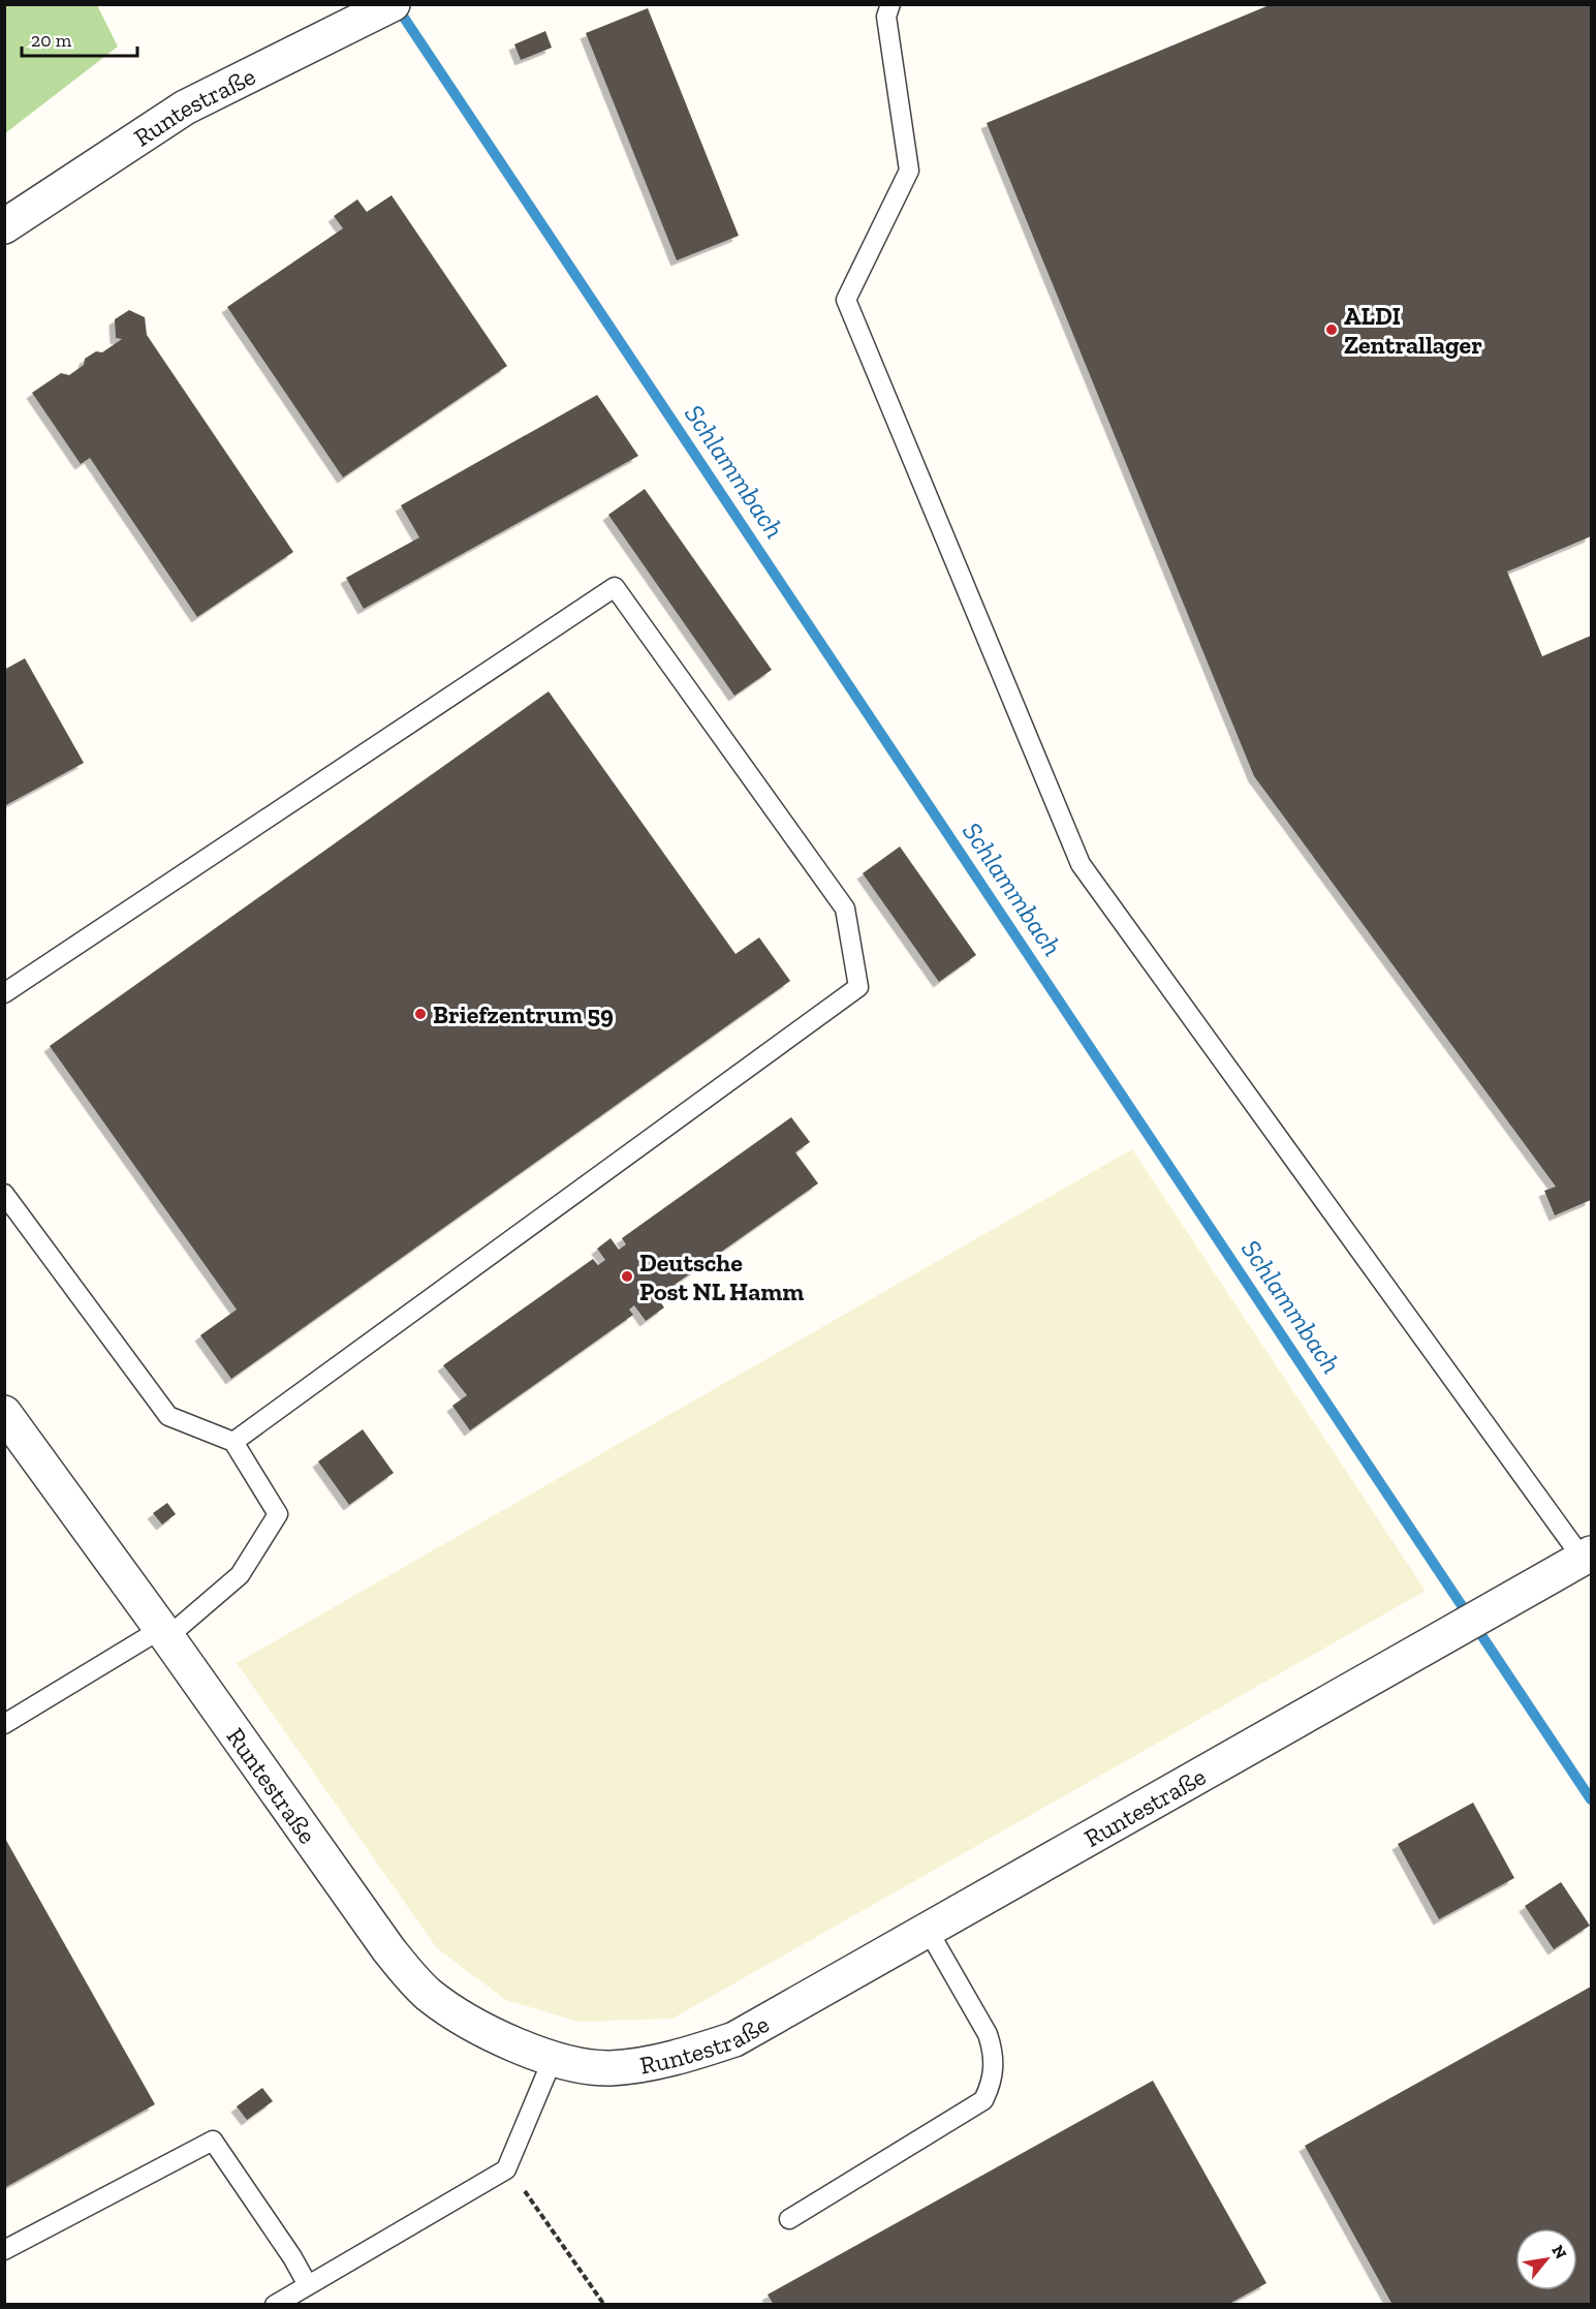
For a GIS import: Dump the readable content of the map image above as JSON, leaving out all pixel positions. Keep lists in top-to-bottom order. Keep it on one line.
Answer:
{"streets":{"street":["Runtestraße"]},"water":["Schlammbach"],"places":["ALDI Zentrallager","Briefzentrum 59","Deutsche Post NL Hamm"],"scale_bar":"20 m","north":"top right"}
